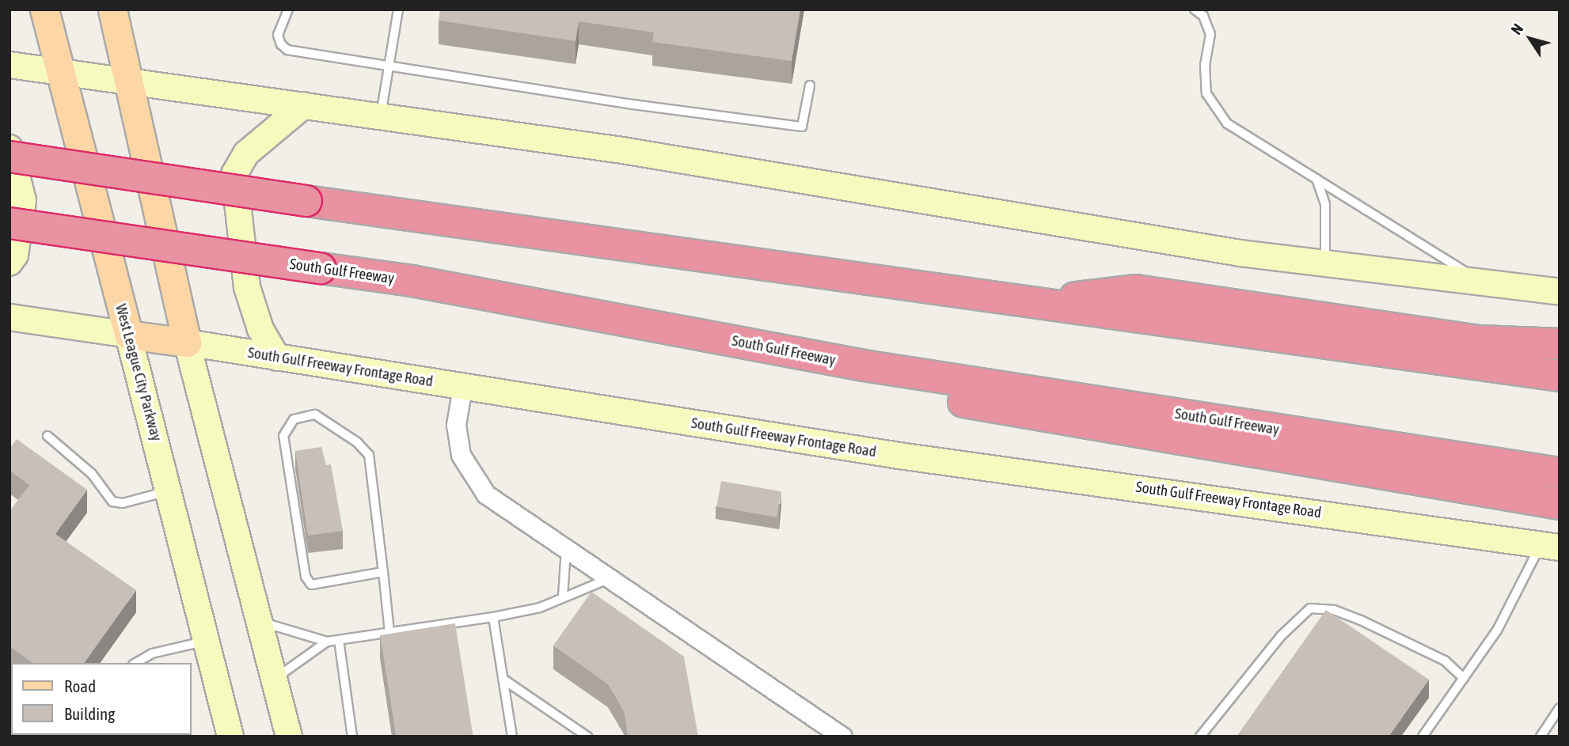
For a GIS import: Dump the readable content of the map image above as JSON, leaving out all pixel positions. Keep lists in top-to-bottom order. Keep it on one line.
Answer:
{"streets":{"highway":["South Gulf Freeway"],"main road":["South Gulf Freeway Frontage Road","West League City Parkway"]},"crossings":[["South Gulf Freeway Frontage Road","West League City Parkway"]],"legend":["Road","Building"],"north":"top left"}
